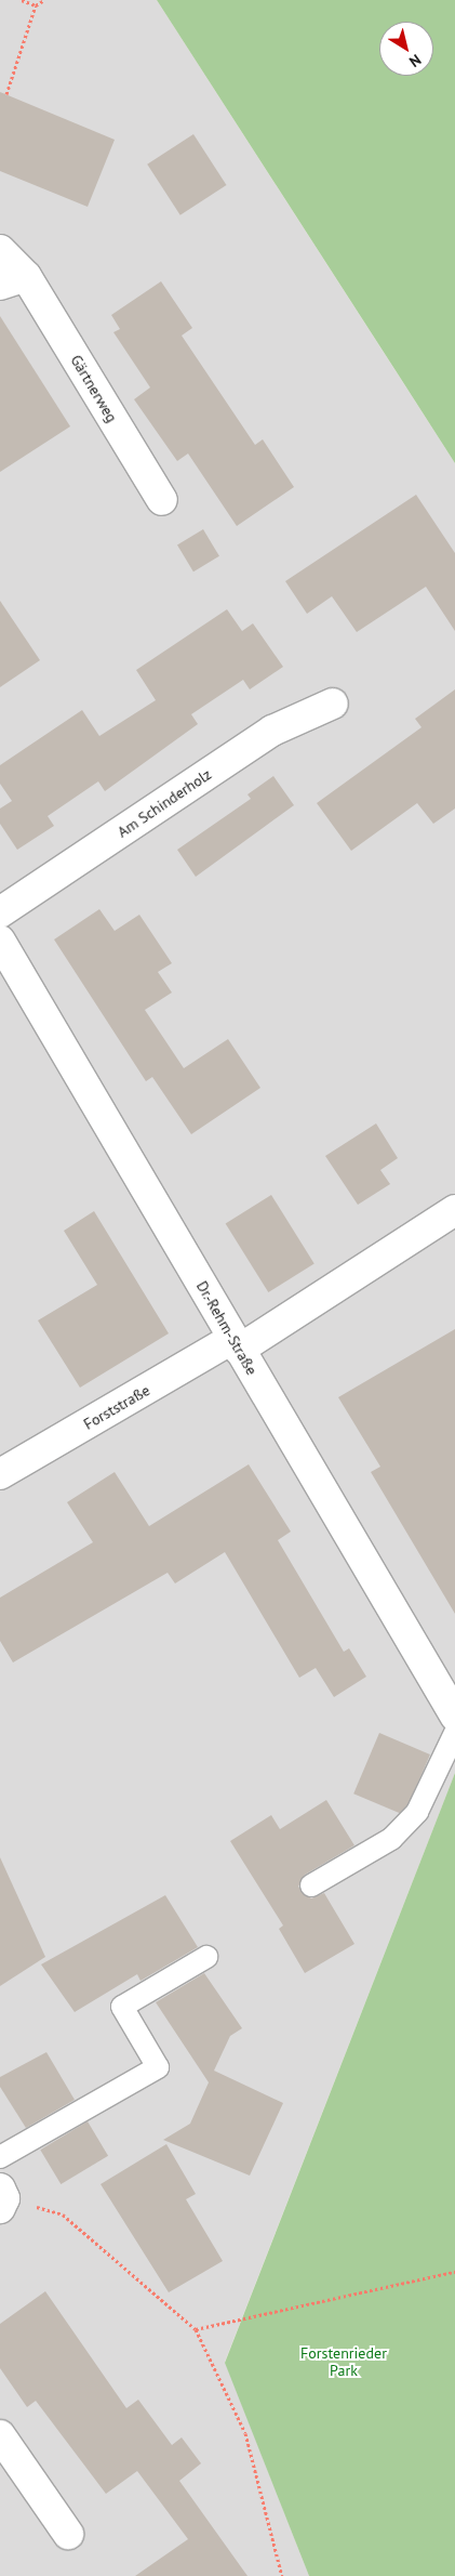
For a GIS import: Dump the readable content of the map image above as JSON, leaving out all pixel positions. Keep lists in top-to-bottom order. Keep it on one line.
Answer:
{"streets":{"street":["Gärtnerweg","Am Schinderholz","Dr.-Rehm-Straße","Forststraße"]},"crossings":[["Dr.-Rehm-Straße","Forststraße"]],"parks":["Forstenrieder Park"],"north":"bottom right"}
